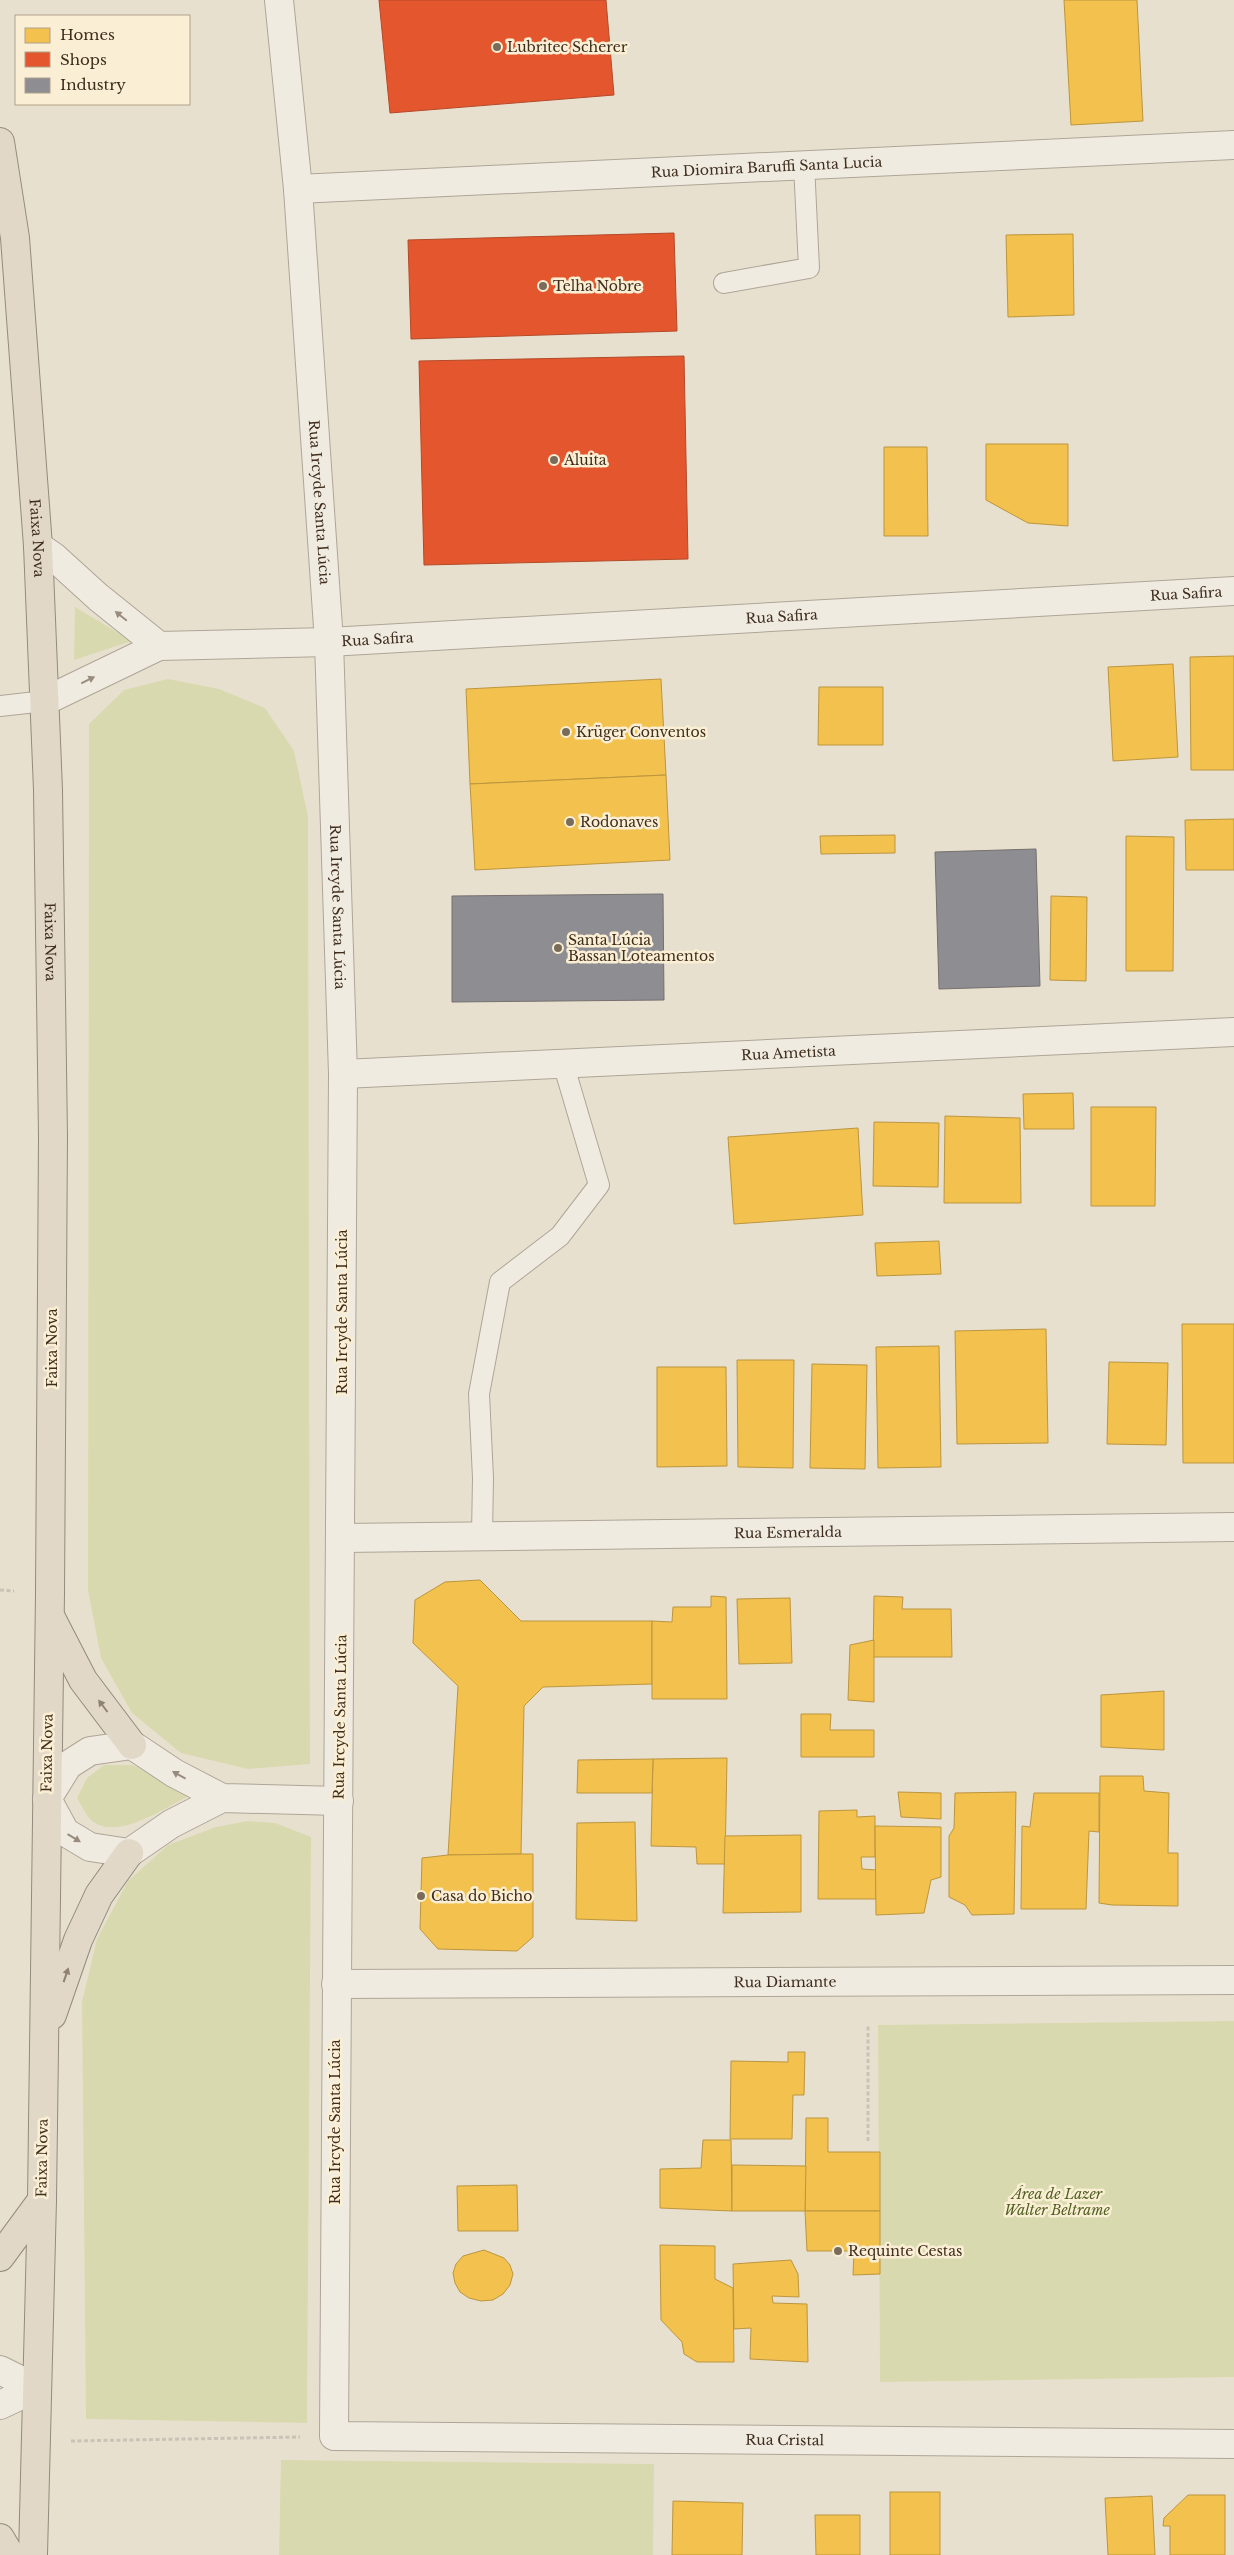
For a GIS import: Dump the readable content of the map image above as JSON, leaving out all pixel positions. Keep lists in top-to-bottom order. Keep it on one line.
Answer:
{"streets":{"highway":["Faixa Nova"],"street":["Rua Diomira Baruffi Santa Lucia","Rua Ircyde Santa Lúcia","Rua Safira","Rua Ametista","Rua Esmeralda","Rua Diamante","Rua Cristal"]},"crossings":[["Rua Diomira Baruffi Santa Lucia","Rua Ircyde Santa Lúcia"],["Rua Ircyde Santa Lúcia","Rua Safira"],["Rua Ircyde Santa Lúcia","Rua Ametista"],["Rua Ircyde Santa Lúcia","Rua Esmeralda"],["Rua Ircyde Santa Lúcia","Rua Diamante"],["Rua Ircyde Santa Lúcia","Rua Cristal"]],"parks":["Área de Lazer Walter Beltrame"],"places":["Lubritec Scherer","Telha Nobre","Aluita","Krüger Conventos","Rodonaves","Santa Lúcia Bassan Loteamentos","Casa do Bicho","Requinte Cestas"],"legend":["Homes","Shops","Industry"]}
